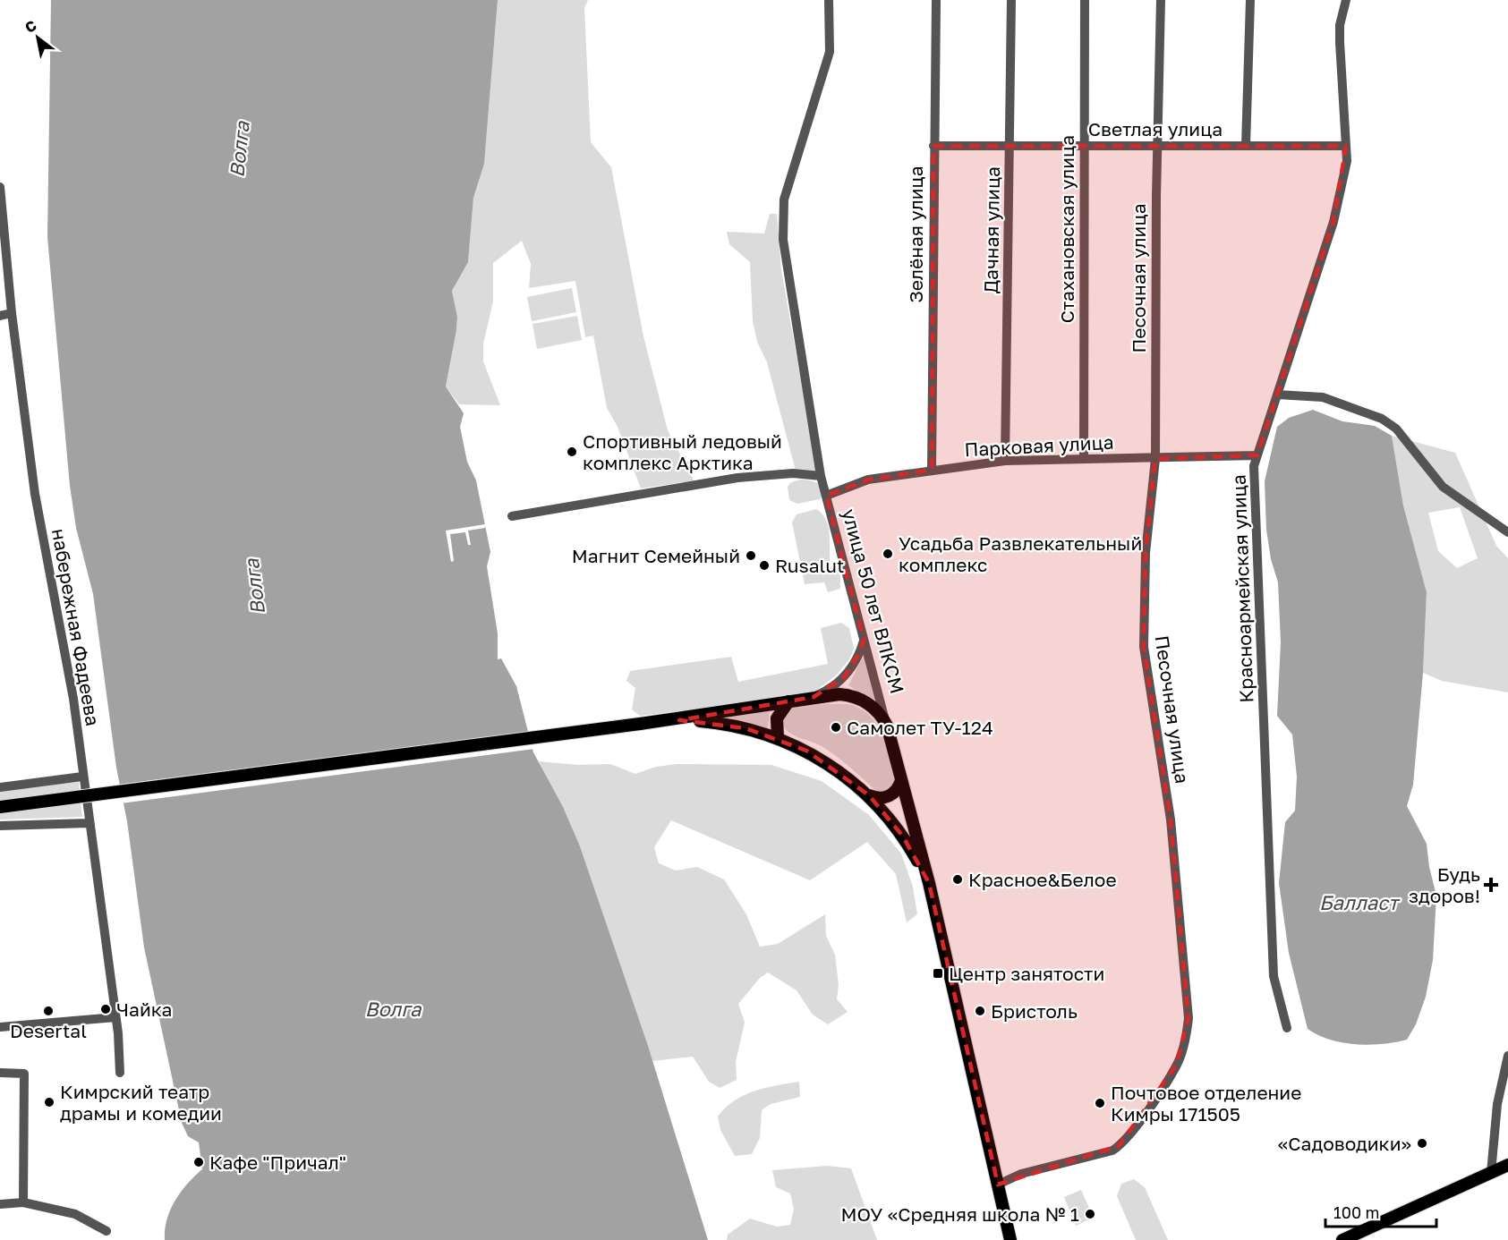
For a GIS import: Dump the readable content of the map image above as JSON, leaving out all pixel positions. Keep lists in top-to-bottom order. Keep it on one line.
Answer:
{"streets":{"main road":["улица 50 лет ВЛКСМ"],"street":["Светлая улица","Стахановская улица","Дачная улица","Зелёная улица","Песочная улица","Парковая улица","Красноармейская улица","набережная Фадеева"]},"crossings":[["Светлая улица","Стахановская улица"],["Светлая улица","Дачная улица"],["Светлая улица","Зелёная улица"],["Светлая улица","Песочная улица"],["Светлая улица","Красноармейская улица"],["Стахановская улица","Парковая улица"],["Дачная улица","Парковая улица"],["Зелёная улица","Парковая улица"],["Песочная улица","Парковая улица"],["Песочная улица","улица 50 лет ВЛКСМ"],["Парковая улица","Красноармейская улица"],["Парковая улица","улица 50 лет ВЛКСМ"]],"water":["Волга","Балласт"],"places":{"other":["Спортивный ледовый комплекс Арктика","Усадьба Развлекательный комплекс","Магнит Семейный","Rusalut","Самолет ТУ-124","Красное&Белое","Чайка","Desertal","Бристоль","Кимрский театр драмы и комедии","Почтовое отделение Кимры 171505","«Садоводики»","Кафе \"Причал\"","МОУ «Средняя школа № 1"],"health":["Будь здоров!"],"transit":["Центр занятости"]},"scale_bar":"100 m","north":"top left"}
